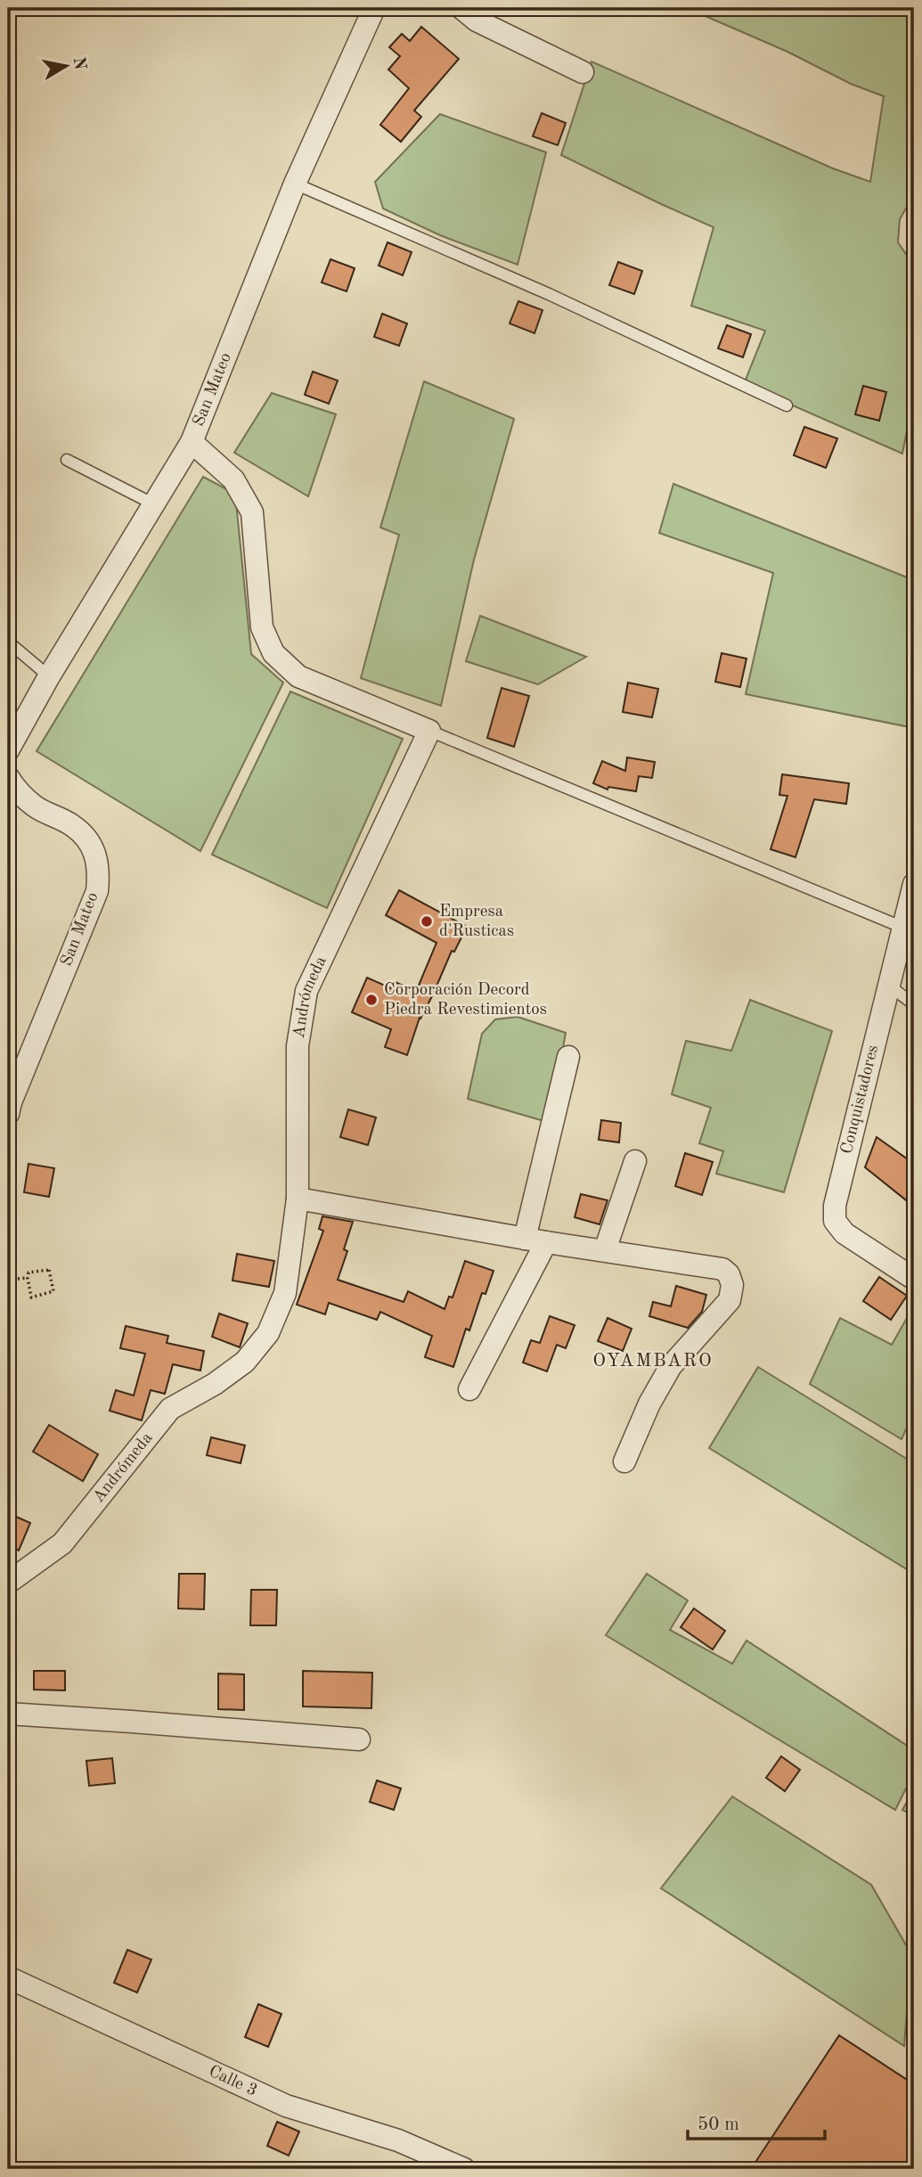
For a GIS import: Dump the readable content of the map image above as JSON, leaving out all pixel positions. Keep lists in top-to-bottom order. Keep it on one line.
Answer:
{"streets":{"street":["San Mateo","Andrómeda","Conquistadores","Calle 3"]},"districts":["OYAMBARO"],"places":["Empresa d'Rusticas","Corporación Decord Piedra Revestimientos"],"scale_bar":"50 m","north":"right"}
